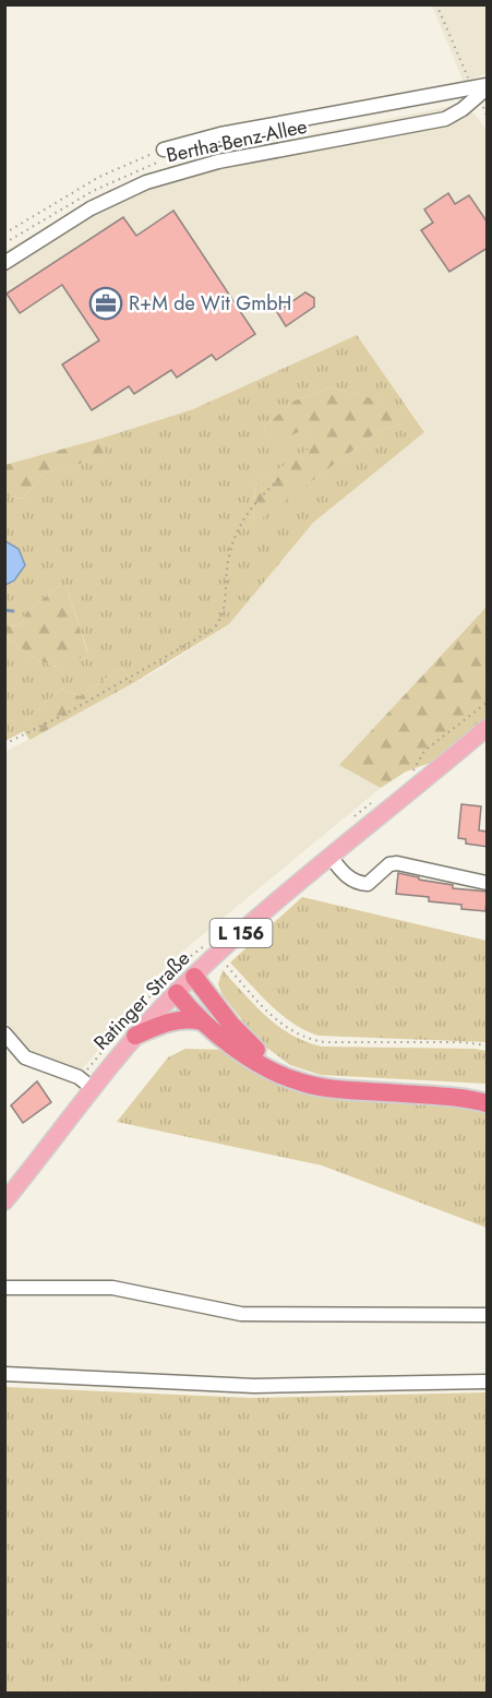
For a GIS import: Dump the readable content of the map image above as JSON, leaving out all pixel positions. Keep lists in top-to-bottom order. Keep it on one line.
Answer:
{"streets":{"main road":["L 156","Ratinger Straße"],"street":["Bertha-Benz-Allee"]},"places":{"office":["R+M de Wit GmbH"]}}
